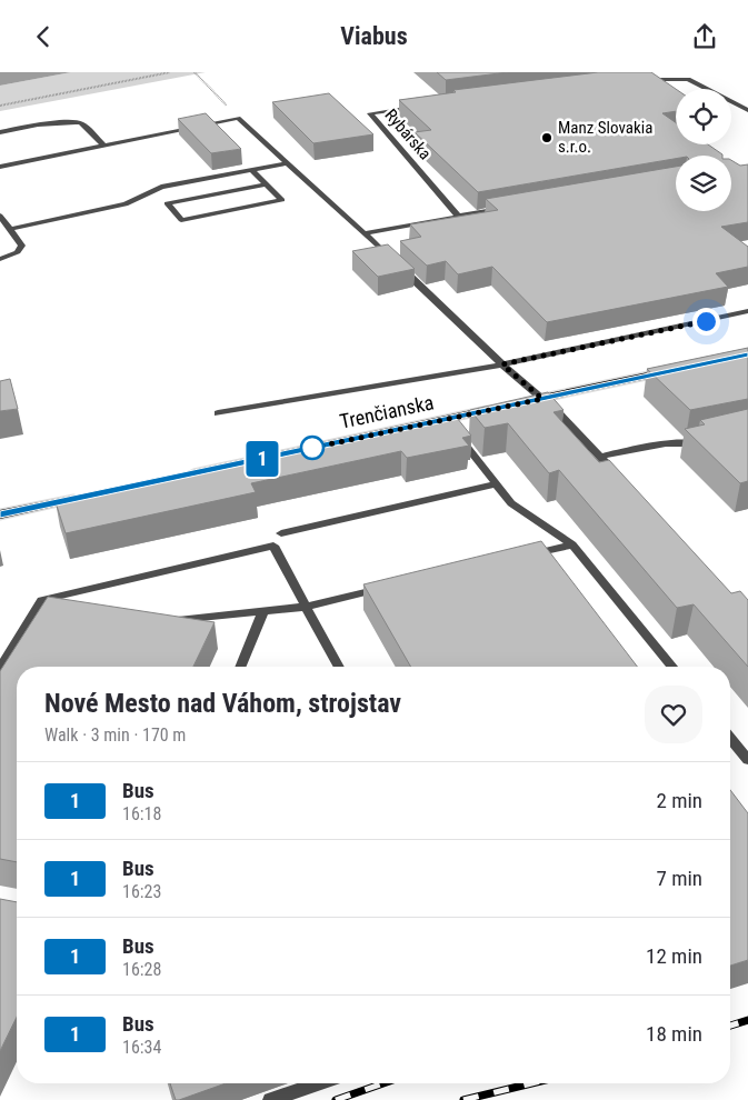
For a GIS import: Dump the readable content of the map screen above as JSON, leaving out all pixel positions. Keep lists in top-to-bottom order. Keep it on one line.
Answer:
{"streets":{"main road":["Trenčianska"],"lane":["Rybárska"]},"places":["Manz Slovakia s.r.o."],"lines":["bus line 1"],"page":{"header":"Viabus","on_map":"1","heading":["Nové Mesto nad Váhom, strojstav","Walk · 3 min · 170 m"],"list":[{"mark":"1","name":"Bus","note":"16:18","value":"2 min"},{"mark":"1","name":"Bus","note":"16:23","value":"7 min"},{"mark":"1","name":"Bus","note":"16:28","value":"12 min"},{"mark":"1","name":"Bus","note":"16:34","value":"18 min"}]}}
